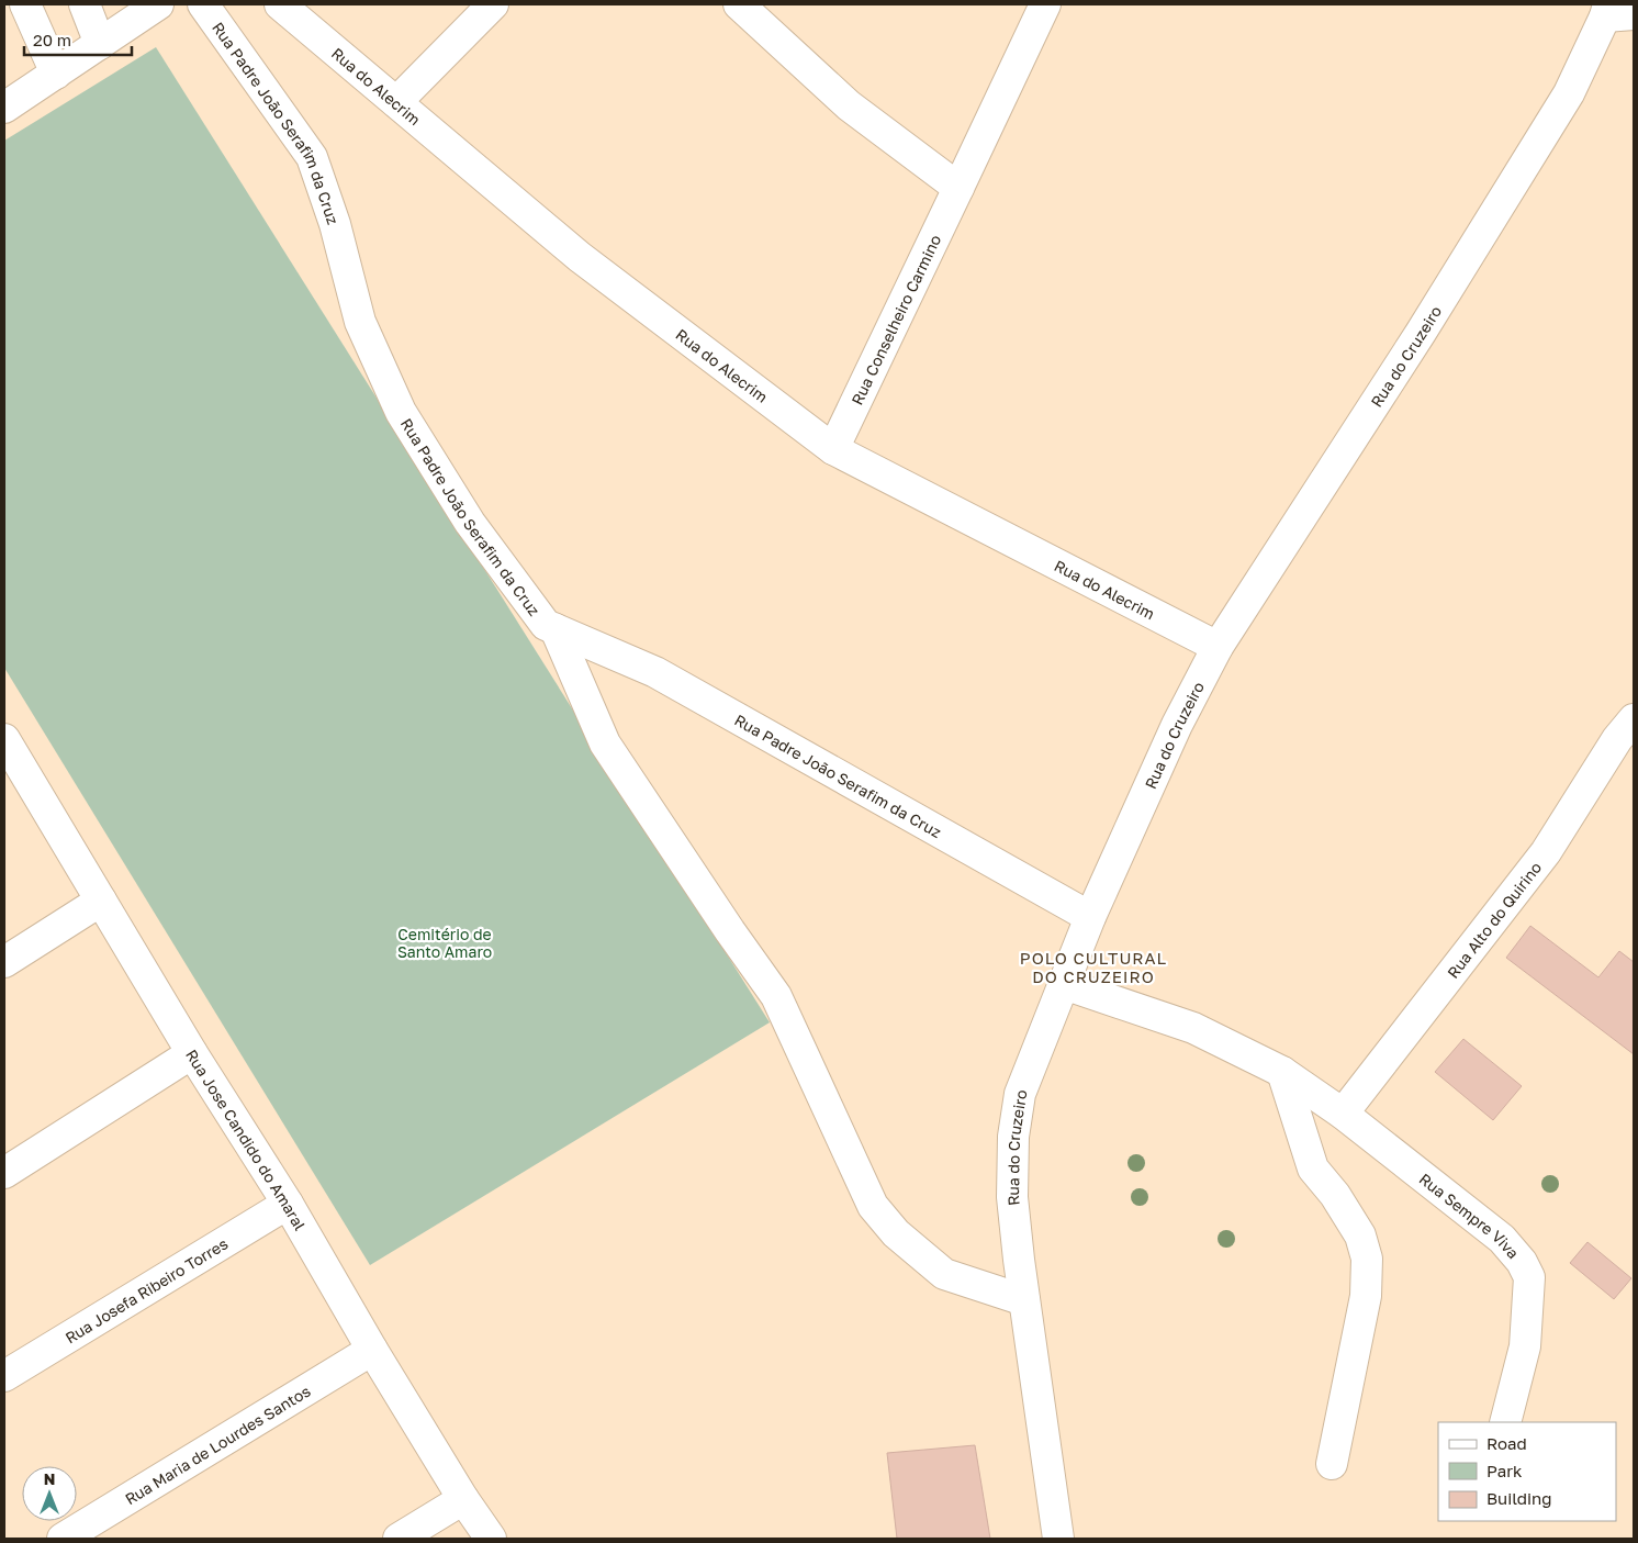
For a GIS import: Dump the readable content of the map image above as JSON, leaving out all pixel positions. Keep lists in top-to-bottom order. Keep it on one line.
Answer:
{"streets":{"street":["Rua do Alecrim","Rua Padre João Serafim da Cruz","Rua Conselheiro Carmino","Rua do Cruzeiro","Rua Alto do Quirino","Rua Jose Candido do Amaral","Rua Sempre Viva","Rua Josefa Ribeiro Torres","Rua Maria de Lourdes Santos"]},"crossings":[["Rua do Alecrim","Rua Conselheiro Carmino"],["Rua do Alecrim","Rua do Cruzeiro"],["Rua Padre João Serafim da Cruz","Rua do Cruzeiro"],["Rua do Cruzeiro","Rua Sempre Viva"],["Rua Alto do Quirino","Rua Sempre Viva"],["Rua Jose Candido do Amaral","Rua Josefa Ribeiro Torres"],["Rua Jose Candido do Amaral","Rua Maria de Lourdes Santos"]],"districts":["POLO CULTURAL DO CRUZEIRO"],"parks":["Cemitério de Santo Amaro"],"legend":["Road","Park","Building"],"scale_bar":"20 m","north":"top"}
